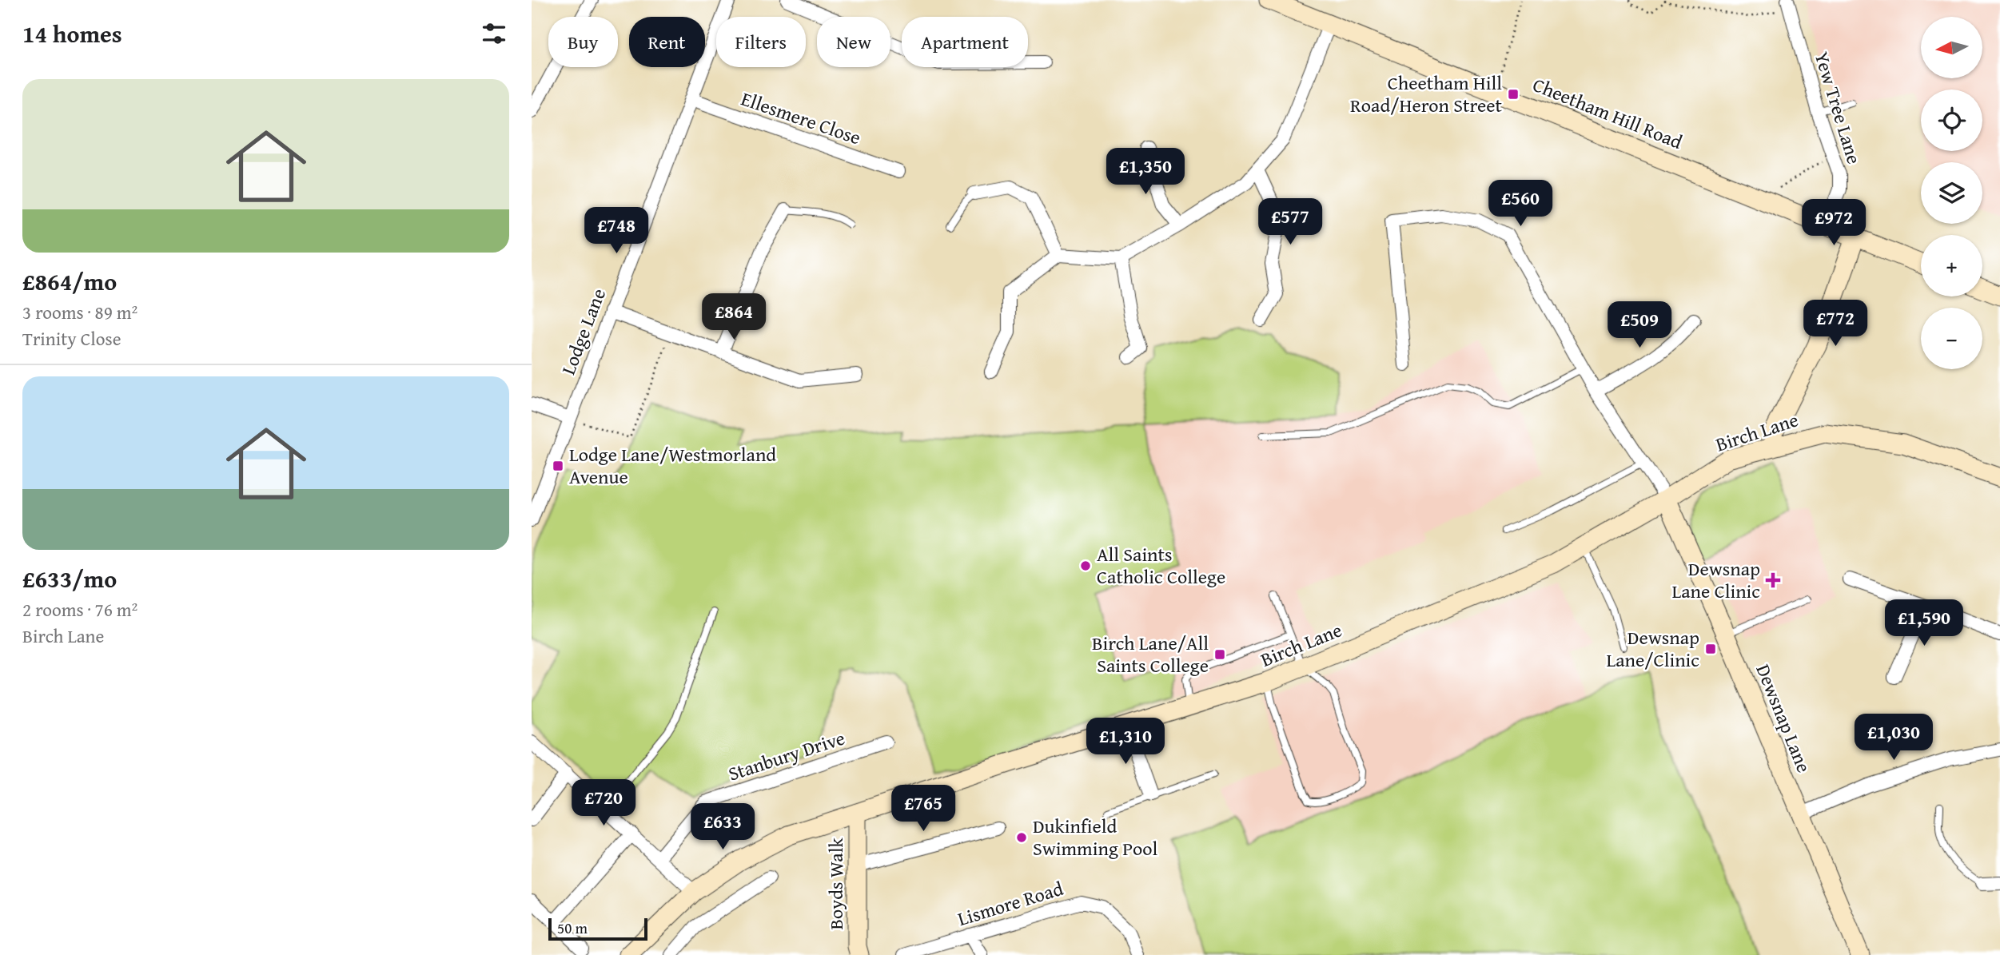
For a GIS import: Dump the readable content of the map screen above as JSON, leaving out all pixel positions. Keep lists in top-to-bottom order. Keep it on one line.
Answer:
{"streets":{"main road":["Cheetham Hill Road","Birch Lane","Dewsnap Lane","Boyds Walk"],"street":["Yew Tree Lane","Ellesmere Close","Lodge Lane","Stanbury Drive","Lismore Road"]},"crossings":[["Yew Tree Lane","Cheetham Hill Road"],["Ellesmere Close","Lodge Lane"],["Birch Lane","Dewsnap Lane"],["Birch Lane","Boyds Walk"]],"places":{"transit":["Cheetham Hill Road/Heron Street","Lodge Lane/Westmorland Avenue","Dewsnap Lane/Clinic","Birch Lane/All Saints College"],"other":["All Saints Catholic College","Dukinfield Swimming Pool"],"health":["Dewsnap Lane Clinic"]},"scale_bar":"50 m","north":"left","page":{"heading":"14 homes","map_buttons":["+","−"],"chip":["Buy","Rent","Filters","New","Apartment"],"list":[{"name":"£864/mo","note":"3 rooms · 89 m² · Trinity Close"},{"name":"£633/mo","note":"2 rooms · 76 m² · Birch Lane"}],"price":["£1,350","£560","£577","£972","£748","£864","£772","£509","£1,590","£1,030","£1,310","£720","£765","£633"],"scale":"50 m"}}
